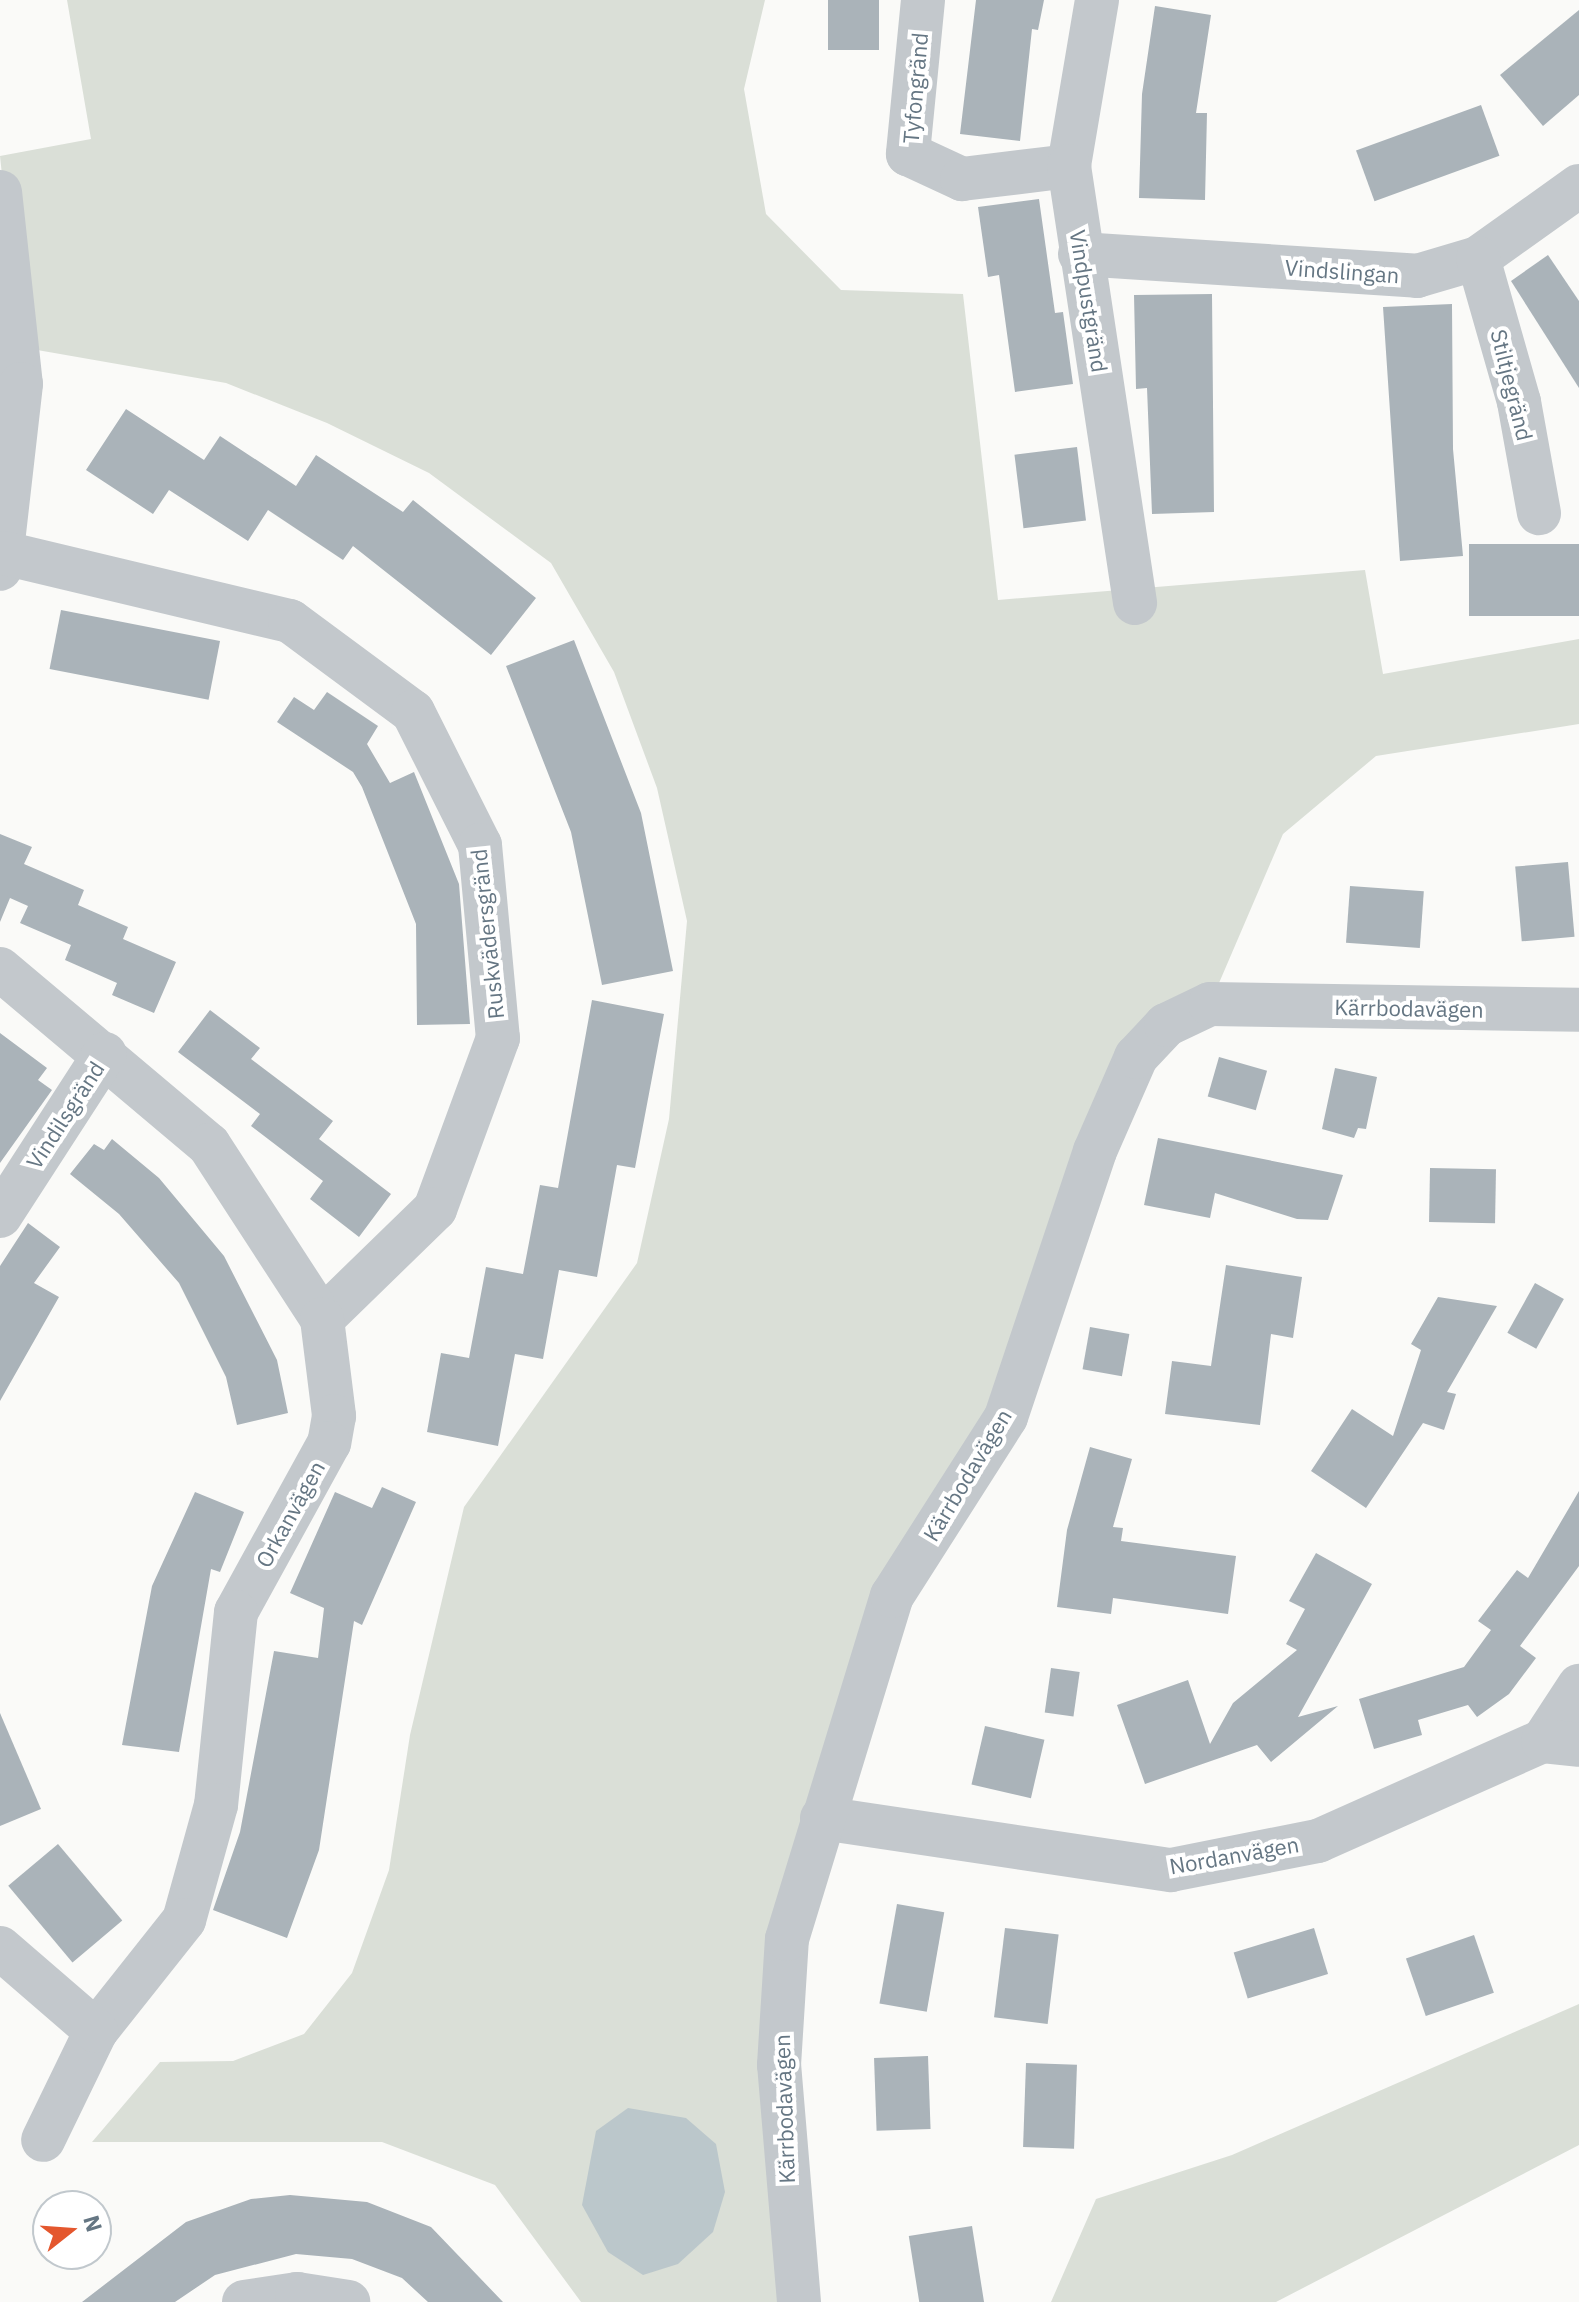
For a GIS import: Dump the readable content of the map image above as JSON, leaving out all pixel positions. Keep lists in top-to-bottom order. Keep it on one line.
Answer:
{"streets":{"street":["Tyfongränd","Vindslingan","Vindpustgränd","Stiltjegränd","Ruskvädersgränd","Kärrbodavägen","Vindilsgränd","Orkanvägen","Nordanvägen"]},"crossings":[["Tyfongränd","Vindpustgränd"],["Vindslingan","Vindpustgränd"],["Vindslingan","Stiltjegränd"],["Ruskvädersgränd","Orkanvägen"],["Kärrbodavägen","Nordanvägen"],["Vindilsgränd","Orkanvägen"]],"north":"right"}
